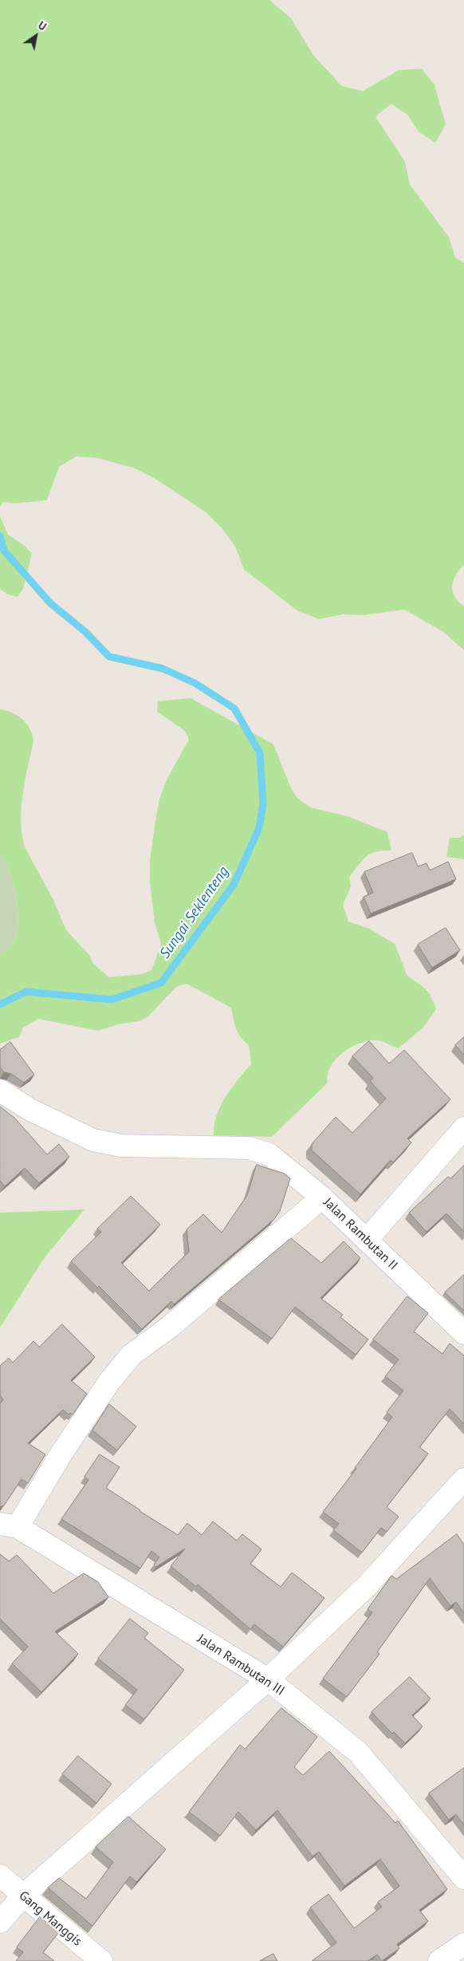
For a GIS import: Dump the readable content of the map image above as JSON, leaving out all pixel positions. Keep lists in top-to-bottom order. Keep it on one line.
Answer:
{"streets":{"street":["Jalan Rambutan II","Jalan Rambutan III","Gang Manggis"]},"water":["Sungai Seklenteng"],"north":"top right"}
